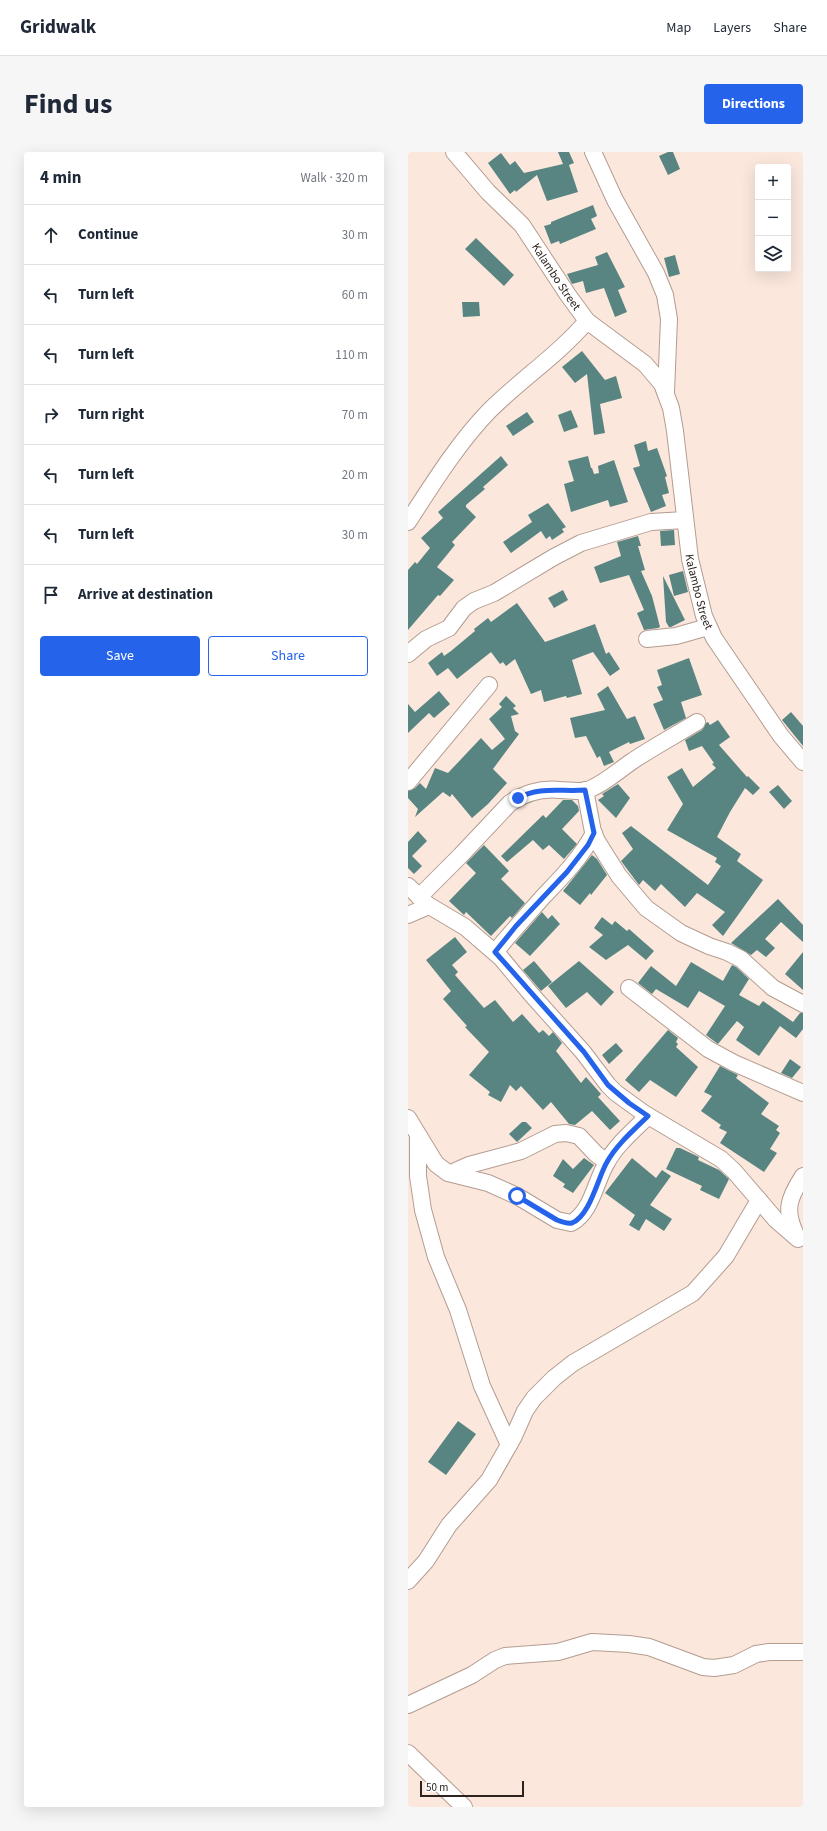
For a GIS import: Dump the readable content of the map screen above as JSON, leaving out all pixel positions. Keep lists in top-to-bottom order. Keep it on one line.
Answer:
{"streets":{"street":["Kalambo Street"]},"scale_bar":"50 m","page":{"header":"Gridwalk","nav":["Map","Layers","Share"],"title":"Find us","buttons":["Directions",["Save","Share"]],"heading":["4 min","Walk · 320 m"],"map_buttons":["+","−"],"list":[["Continue","30 m"],["Turn left","60 m"],["Turn left","110 m"],["Turn right","70 m"],["Turn left","20 m"],["Turn left","30 m"],"Arrive at destination"],"scale":"50 m"}}
